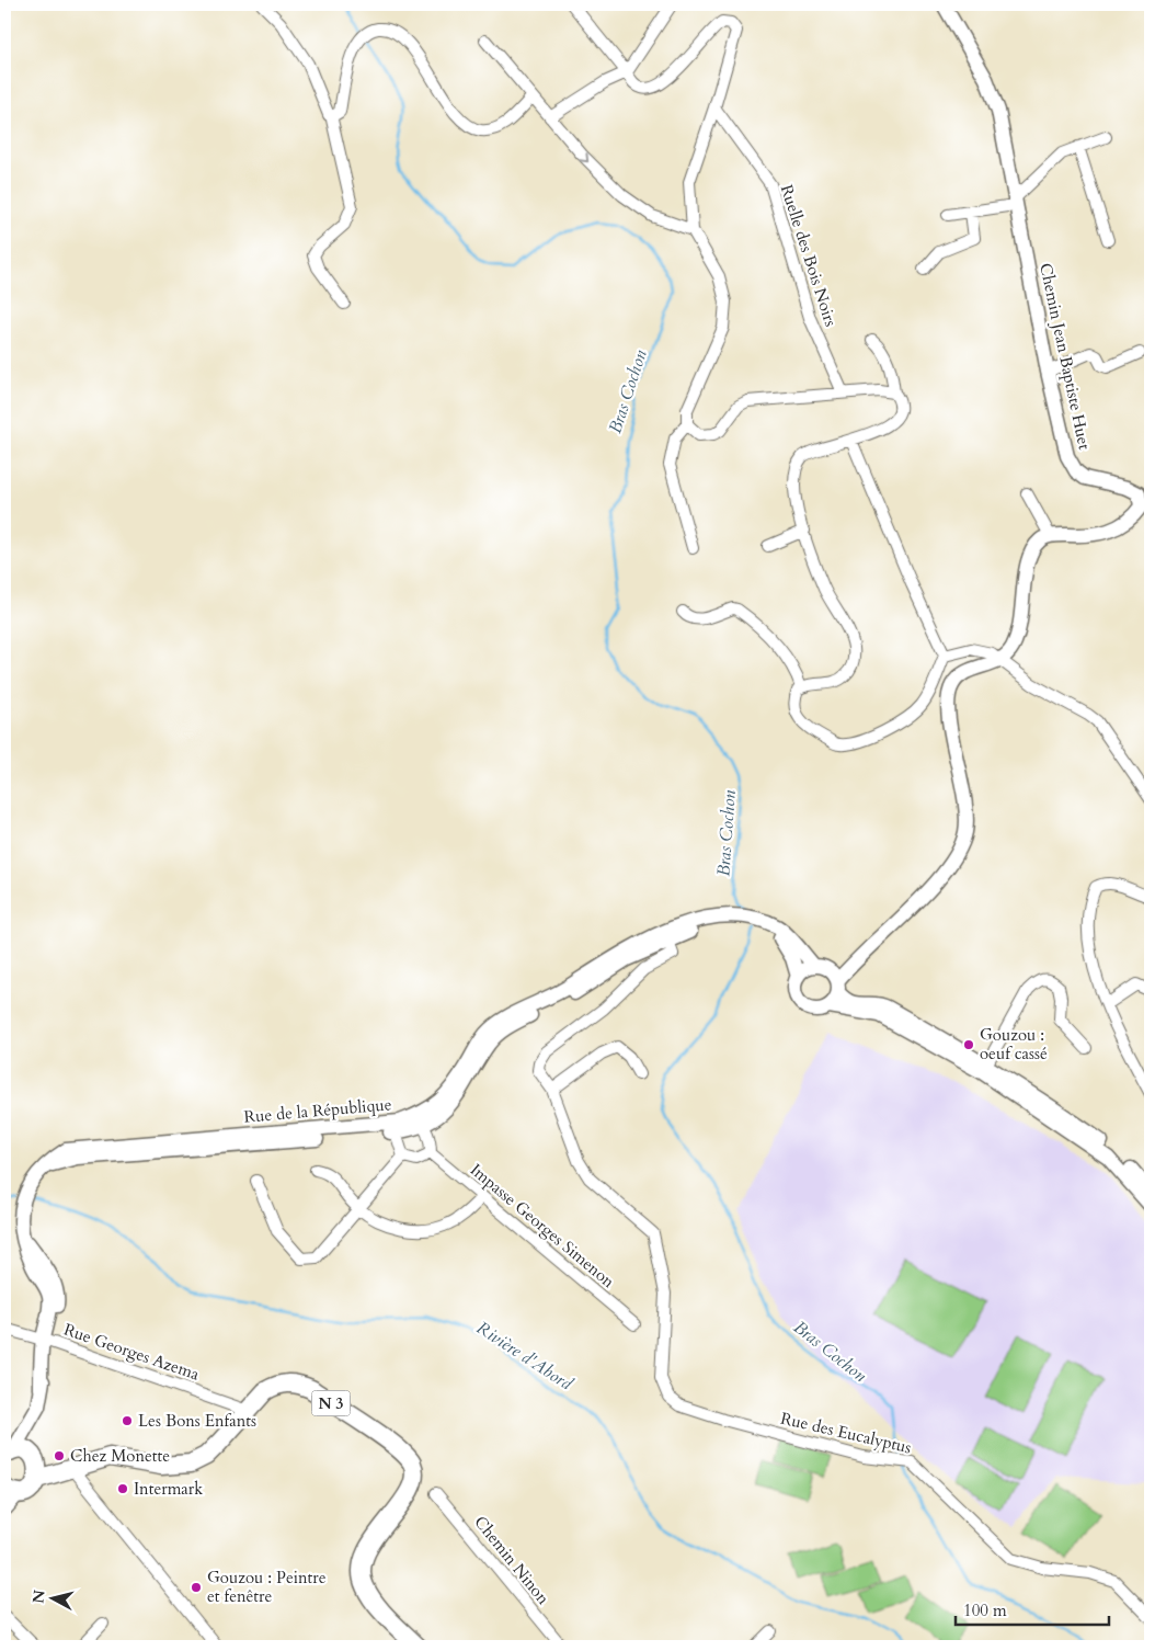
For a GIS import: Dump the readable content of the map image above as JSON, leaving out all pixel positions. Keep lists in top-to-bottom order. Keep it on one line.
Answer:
{"streets":{"main road":["N 3"],"street":["Ruelle des Bois Noirs","Chemin Jean Baptiste Huet","Rue de la République","Impasse Georges Simenon","Rue Georges Azema","Rue des Eucalyptus","Chemin Ninon"]},"crossings":[["Rue de la République","Rue Georges Azema"],["Rue Georges Azema","N 3"]],"water":["Bras Cochon","Rivière d'Abord"],"places":["Gouzou : oeuf cassé","Les Bons Enfants","Chez Monette","Intermark","Gouzou : Peintre et fenêtre"],"scale_bar":"100 m","north":"left"}
